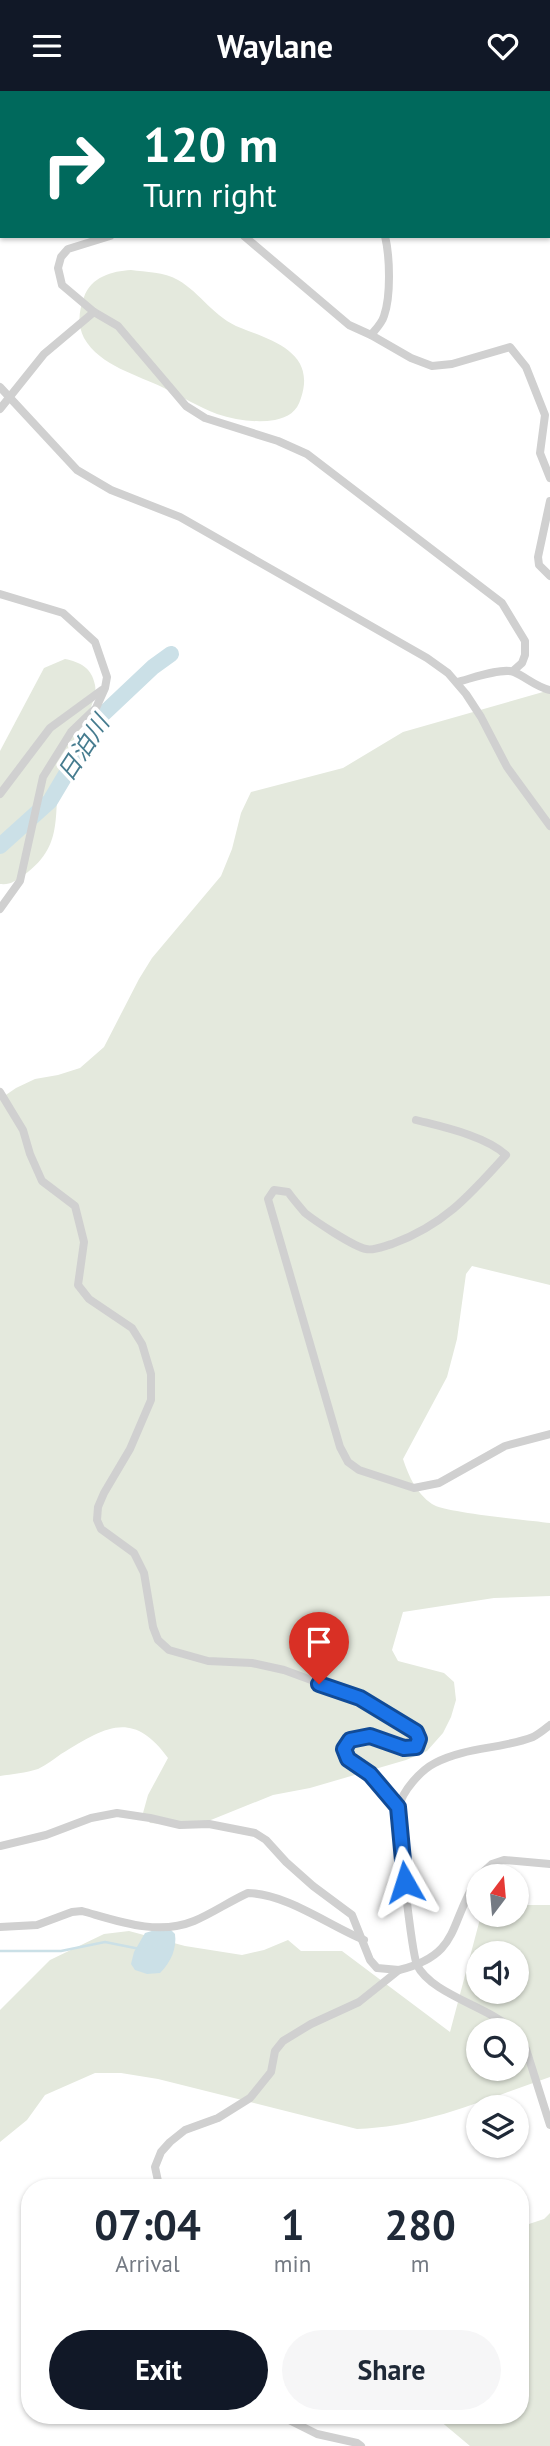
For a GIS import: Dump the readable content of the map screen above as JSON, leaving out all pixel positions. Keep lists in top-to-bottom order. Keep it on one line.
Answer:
{"water":["日泊川"],"north":"top","page":{"header":"Waylane","turn":["120 m","Turn right"],"eta":["07:04","Arrival","1","min","280","m"],"buttons":["Exit","Share"]}}
